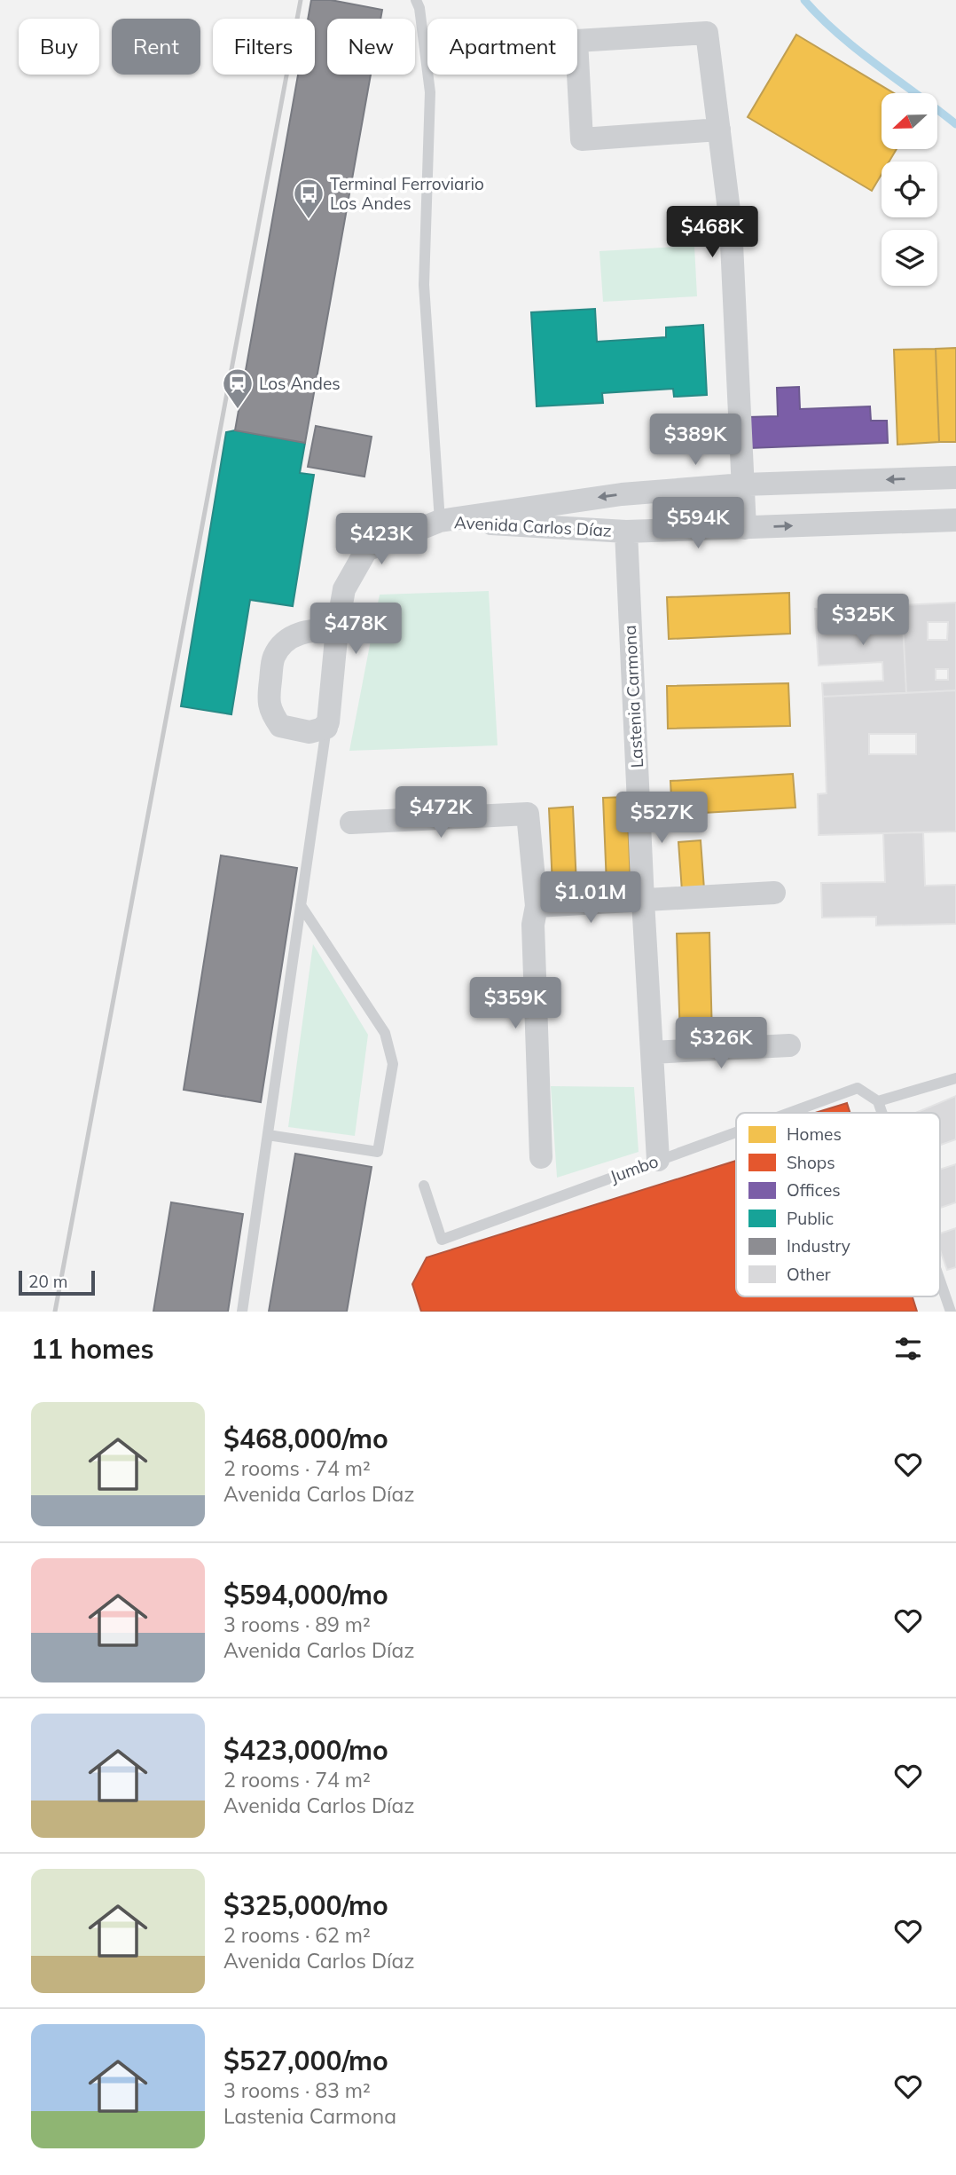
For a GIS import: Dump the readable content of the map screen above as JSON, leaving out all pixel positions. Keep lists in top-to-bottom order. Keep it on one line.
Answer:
{"streets":{"street":["Avenida Carlos Díaz","Lastenia Carmona"],"lane":["Jumbo"]},"crossings":[["Avenida Carlos Díaz","Lastenia Carmona"],["Lastenia Carmona","Jumbo"]],"places":{"bus stop":["Terminal Ferroviario Los Andes"],"station":["Los Andes"]},"legend":["Homes","Shops","Offices","Public","Industry","Other"],"scale_bar":"20 m","north":"left","page":{"chip":["Buy","Rent","Filters","New","Apartment"],"price":["$468K","$389K","$594K","$423K","$325K","$478K","$472K","$527K","$1.01M","$359K","$326K"],"scale":"20 m","heading":"11 homes","list":[{"name":"$468,000/mo","note":"2 rooms · 74 m² · Avenida Carlos Díaz"},{"name":"$594,000/mo","note":"3 rooms · 89 m² · Avenida Carlos Díaz"},{"name":"$423,000/mo","note":"2 rooms · 74 m² · Avenida Carlos Díaz"},{"name":"$325,000/mo","note":"2 rooms · 62 m² · Avenida Carlos Díaz"},{"name":"$527,000/mo","note":"3 rooms · 83 m² · Lastenia Carmona"}]}}
